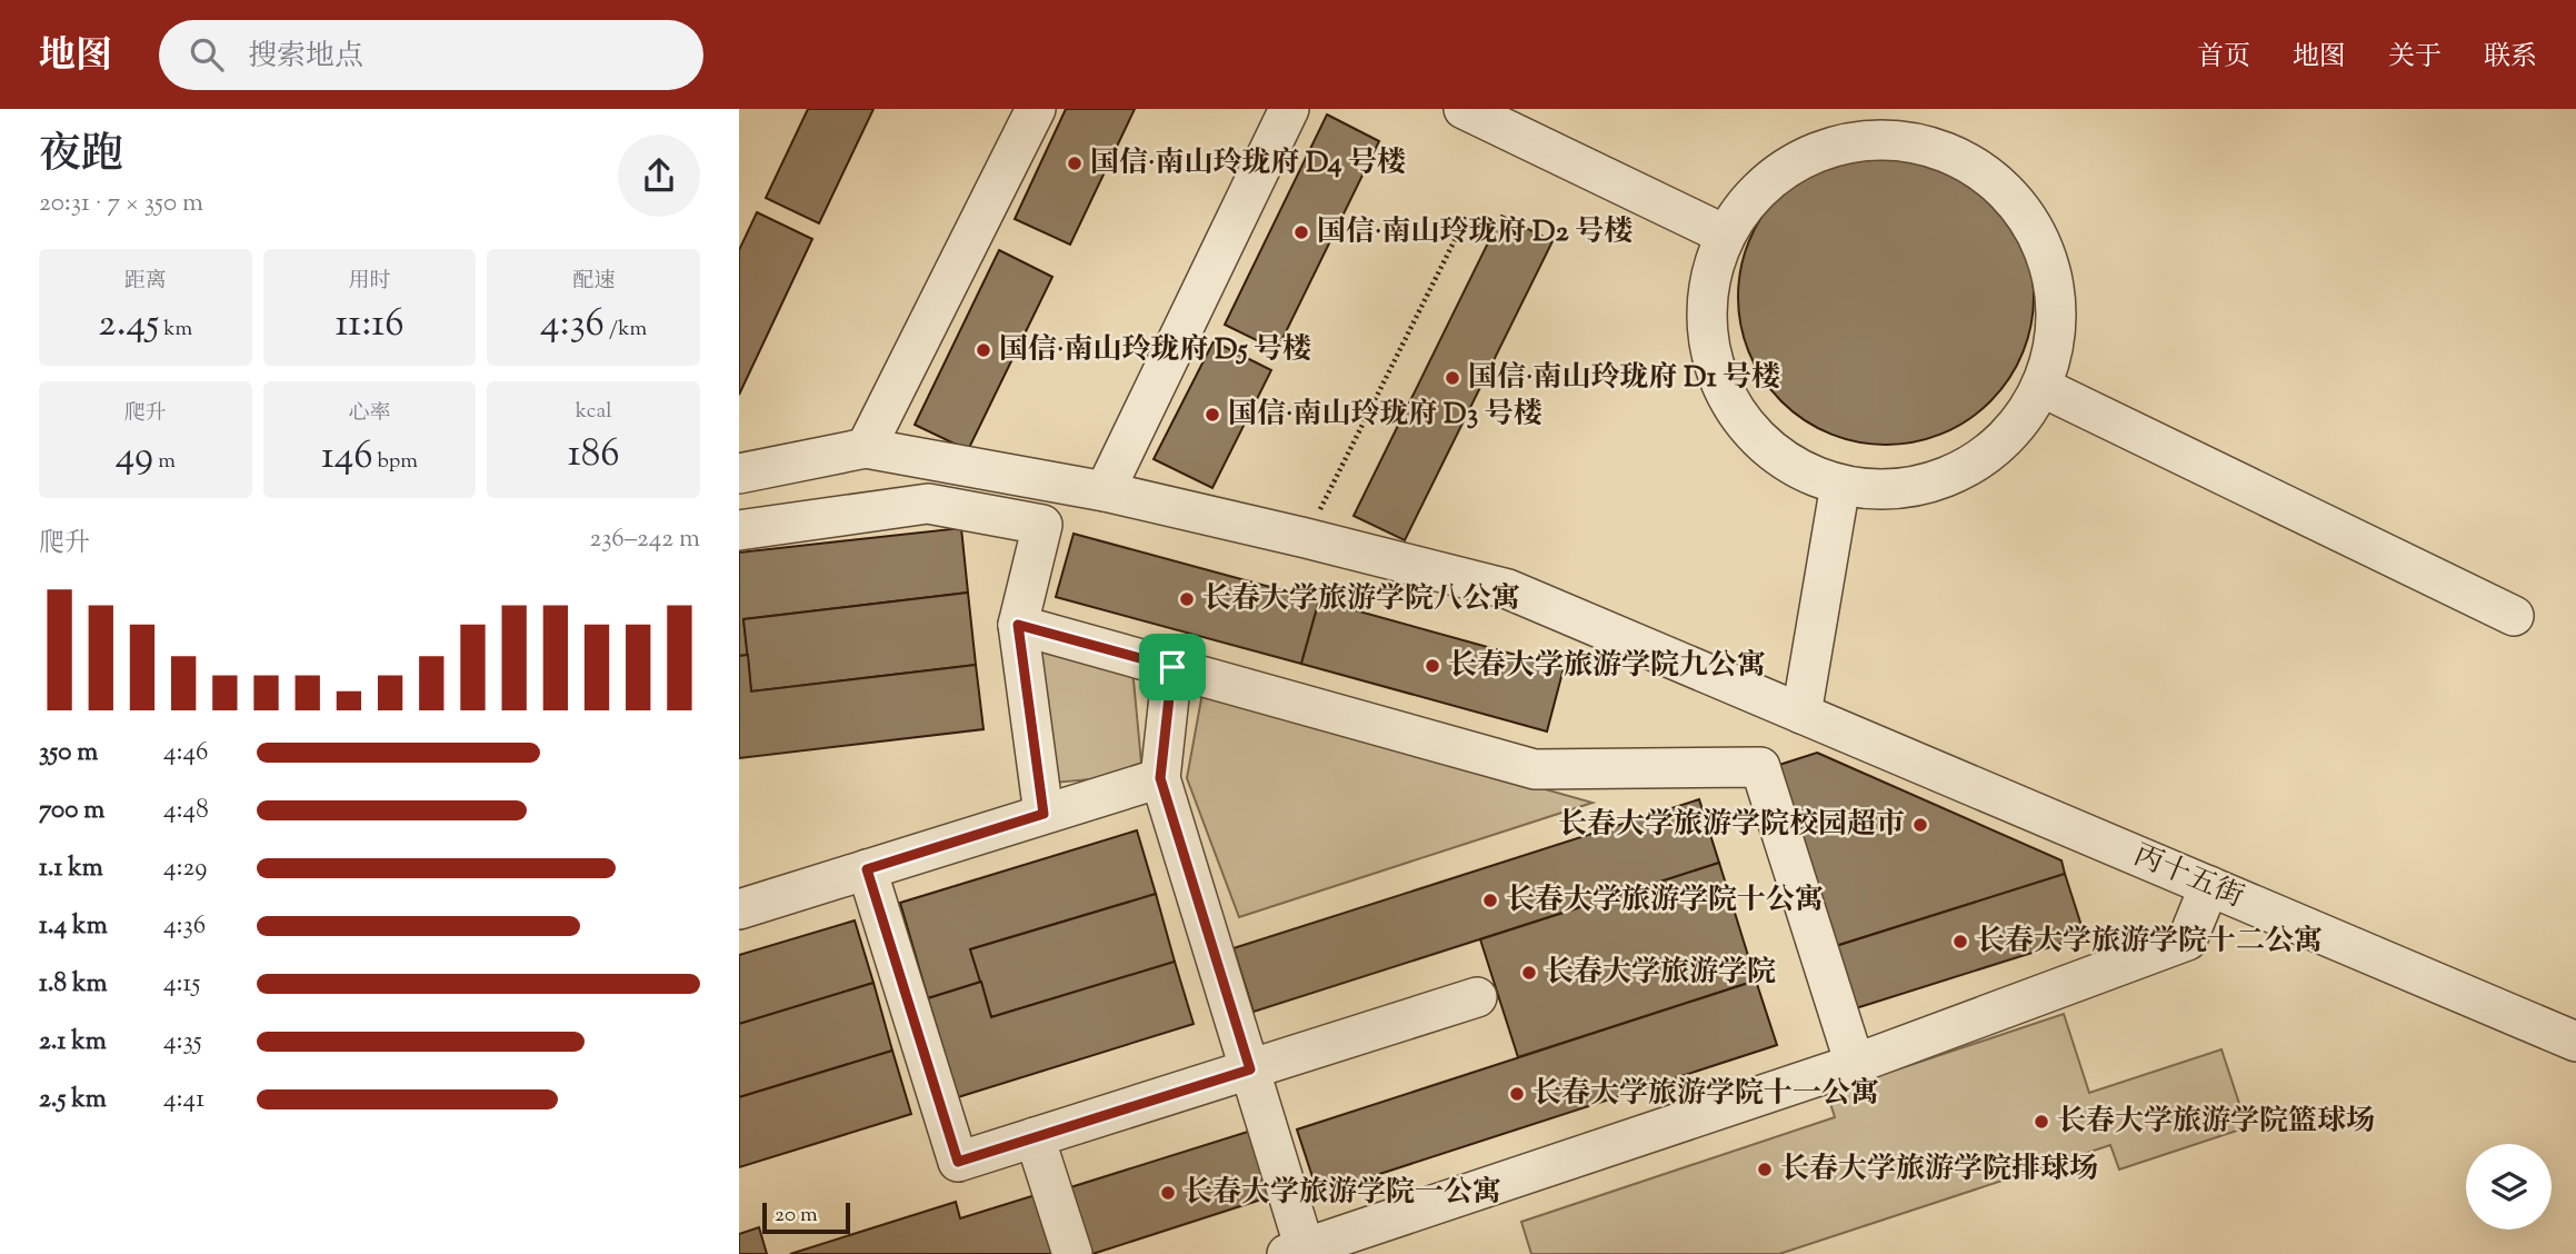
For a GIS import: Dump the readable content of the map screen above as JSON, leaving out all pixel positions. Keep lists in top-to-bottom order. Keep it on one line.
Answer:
{"streets":{"street":["丙十五街"]},"places":["国信·南山玲珑府 D4 号楼","国信·南山玲珑府 D2 号楼","国信·南山玲珑府 D5 号楼","国信·南山玲珑府 D1 号楼","国信·南山玲珑府 D3 号楼","长春大学旅游学院八公寓","长春大学旅游学院九公寓","长春大学旅游学院校园超市","长春大学旅游学院十公寓","长春大学旅游学院十二公寓","长春大学旅游学院","长春大学旅游学院十一公寓","长春大学旅游学院篮球场","长春大学旅游学院排球场","长春大学旅游学院一公寓"],"scale_bar":"20 m","page":{"header":"地图","search":"搜索地点","nav":["首页","地图","关于","联系"],"heading":["夜跑","20:31 · 7 × 350 m"],"stats":[["距离","2.45 km"],["用时","11:16"],["配速","4:36 /km"],["爬升","49 m"],["心率","146 bpm"],["kcal","186"]],"chart":["爬升","236–242 m"],"list":[{"name":"350 m","note":"4:46"},{"name":"700 m","note":"4:48"},{"name":"1.1 km","note":"4:29"},{"name":"1.4 km","note":"4:36"},{"name":"1.8 km","note":"4:15"},{"name":"2.1 km","note":"4:35"},{"name":"2.5 km","note":"4:41"}],"scale":"20 m"}}
